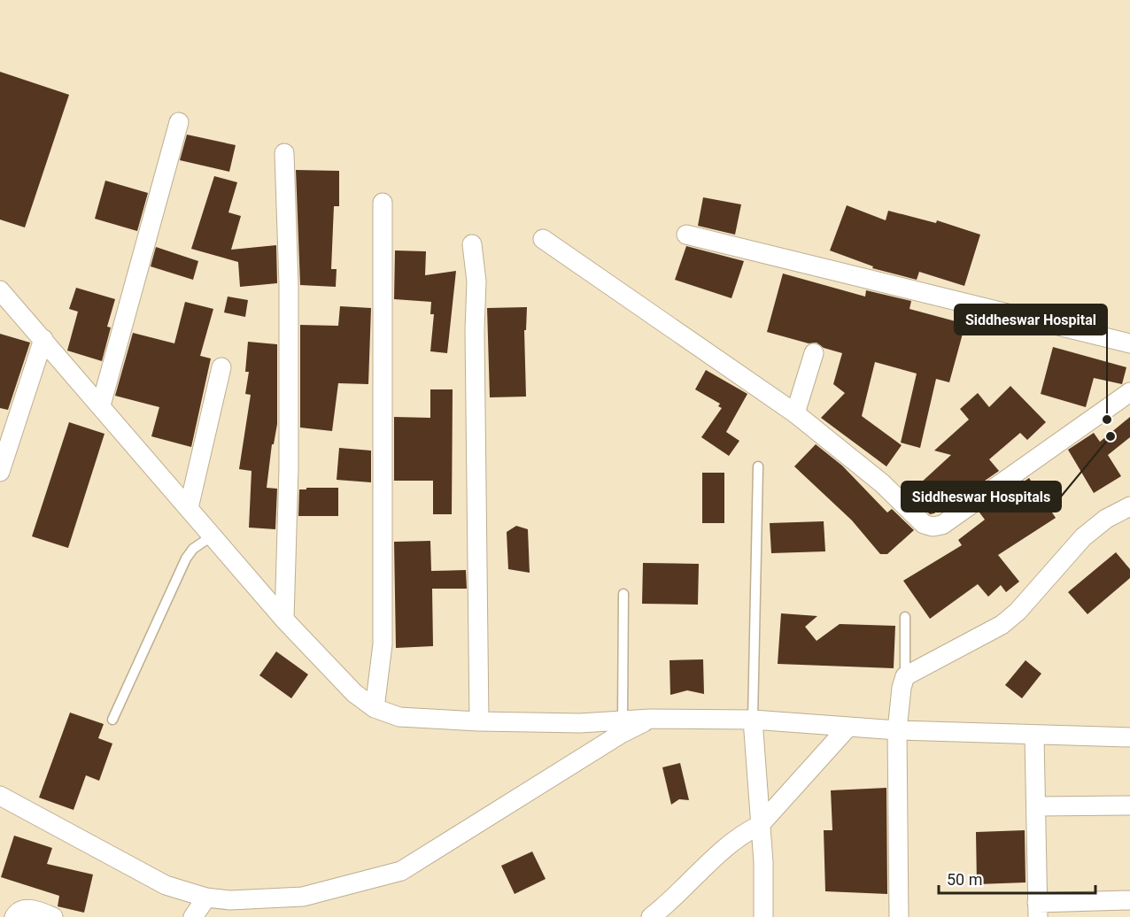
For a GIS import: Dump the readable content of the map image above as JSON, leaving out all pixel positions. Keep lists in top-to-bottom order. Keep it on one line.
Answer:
{"places":["Siddheswar Hospital","Siddheswar Hospitals"],"scale_bar":"50 m"}
